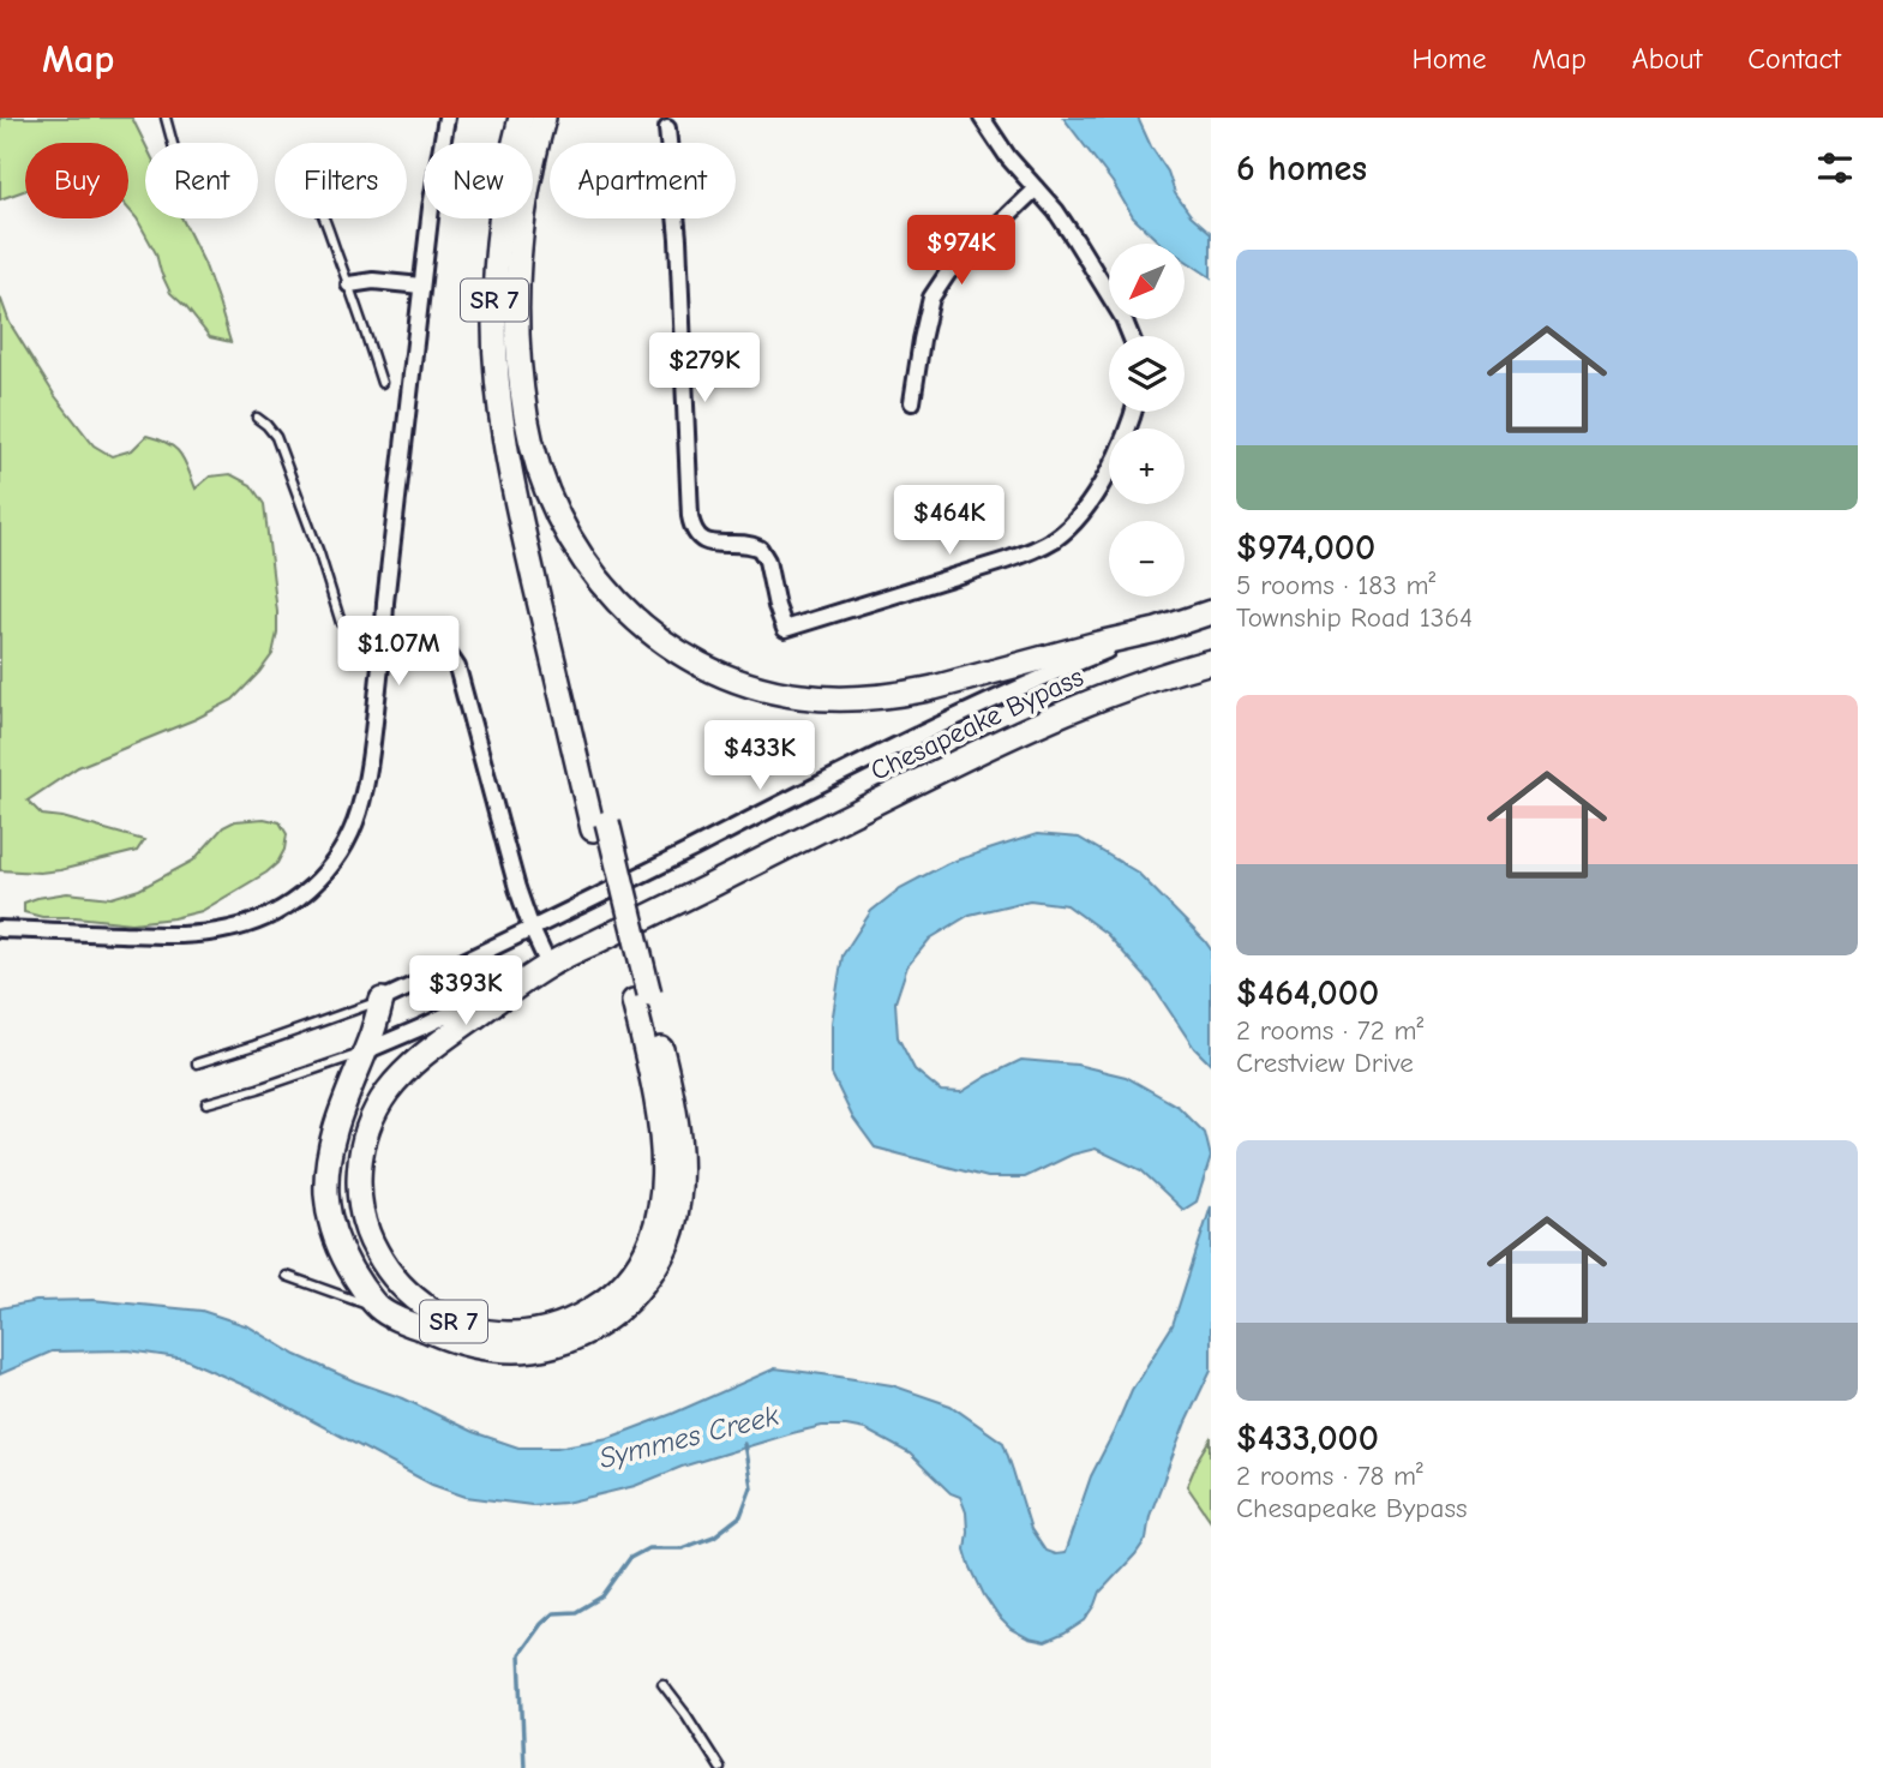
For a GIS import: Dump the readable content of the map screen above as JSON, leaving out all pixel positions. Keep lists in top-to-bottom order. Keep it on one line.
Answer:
{"streets":{"main road":["SR 7","Chesapeake Bypass"]},"crossings":[["SR 7","Chesapeake Bypass"]],"water":["Symmes Creek"],"north":"bottom left","page":{"header":"Map","nav":["Home","Map","About","Contact"],"heading":"6 homes","chip":["Buy","Rent","Filters","New","Apartment"],"price":["$974K","$279K","$464K","$1.07M","$433K","$393K"],"list":[{"name":"$974,000","note":"5 rooms · 183 m² · Township Road 1364"},{"name":"$464,000","note":"2 rooms · 72 m² · Crestview Drive"},{"name":"$433,000","note":"2 rooms · 78 m² · Chesapeake Bypass"}],"map_buttons":["+","−"]}}
